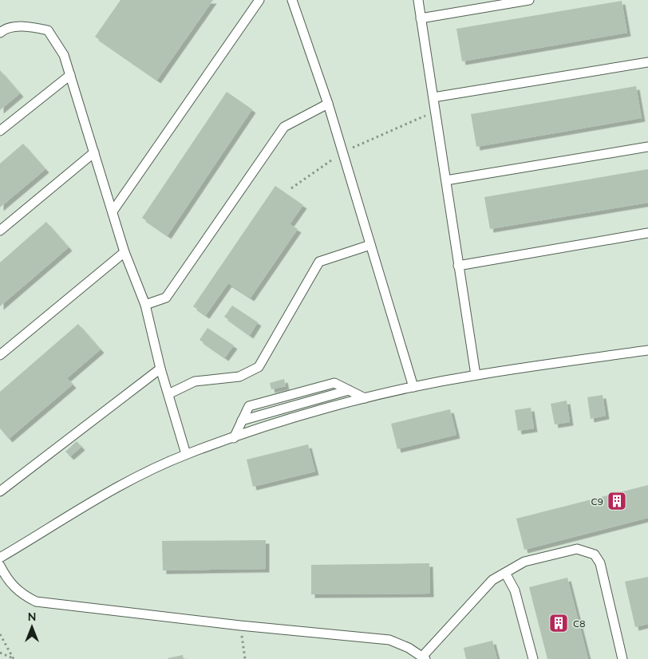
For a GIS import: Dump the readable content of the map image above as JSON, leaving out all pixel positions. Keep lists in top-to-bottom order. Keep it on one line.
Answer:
{"places":{"building":["C9","C8"]},"north":"top"}
